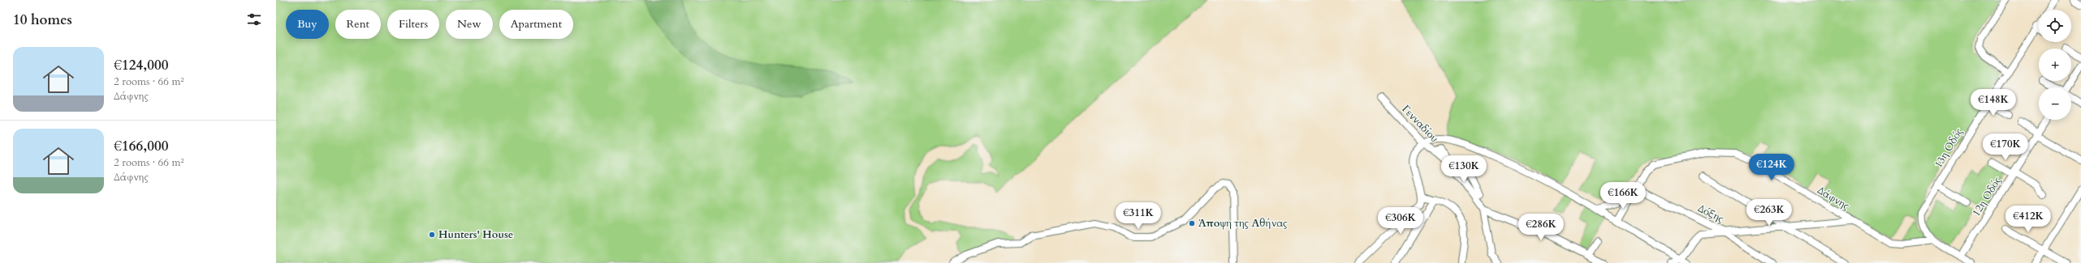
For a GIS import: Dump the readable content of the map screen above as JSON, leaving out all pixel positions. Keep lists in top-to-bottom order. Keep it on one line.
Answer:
{"streets":{"street":["Γενναδίου","13η Οδός","12η Οδός","Δάφνης","Δόξης"]},"crossings":[["13η Οδός","Δάφνης"],["Δάφνης","Δόξης"]],"places":["Άποψη της Αθήνας","Hunters' House"],"page":{"heading":"10 homes","map_buttons":["+","−"],"chip":["Buy","Rent","Filters","New","Apartment"],"list":[{"name":"€124,000","note":"2 rooms · 66 m² · Δάφνης"},{"name":"€166,000","note":"2 rooms · 66 m² · Δάφνης"}],"price":["€148K","€170K","€124K","€130K","€166K","€263K","€311K","€412K","€306K","€286K"]}}
